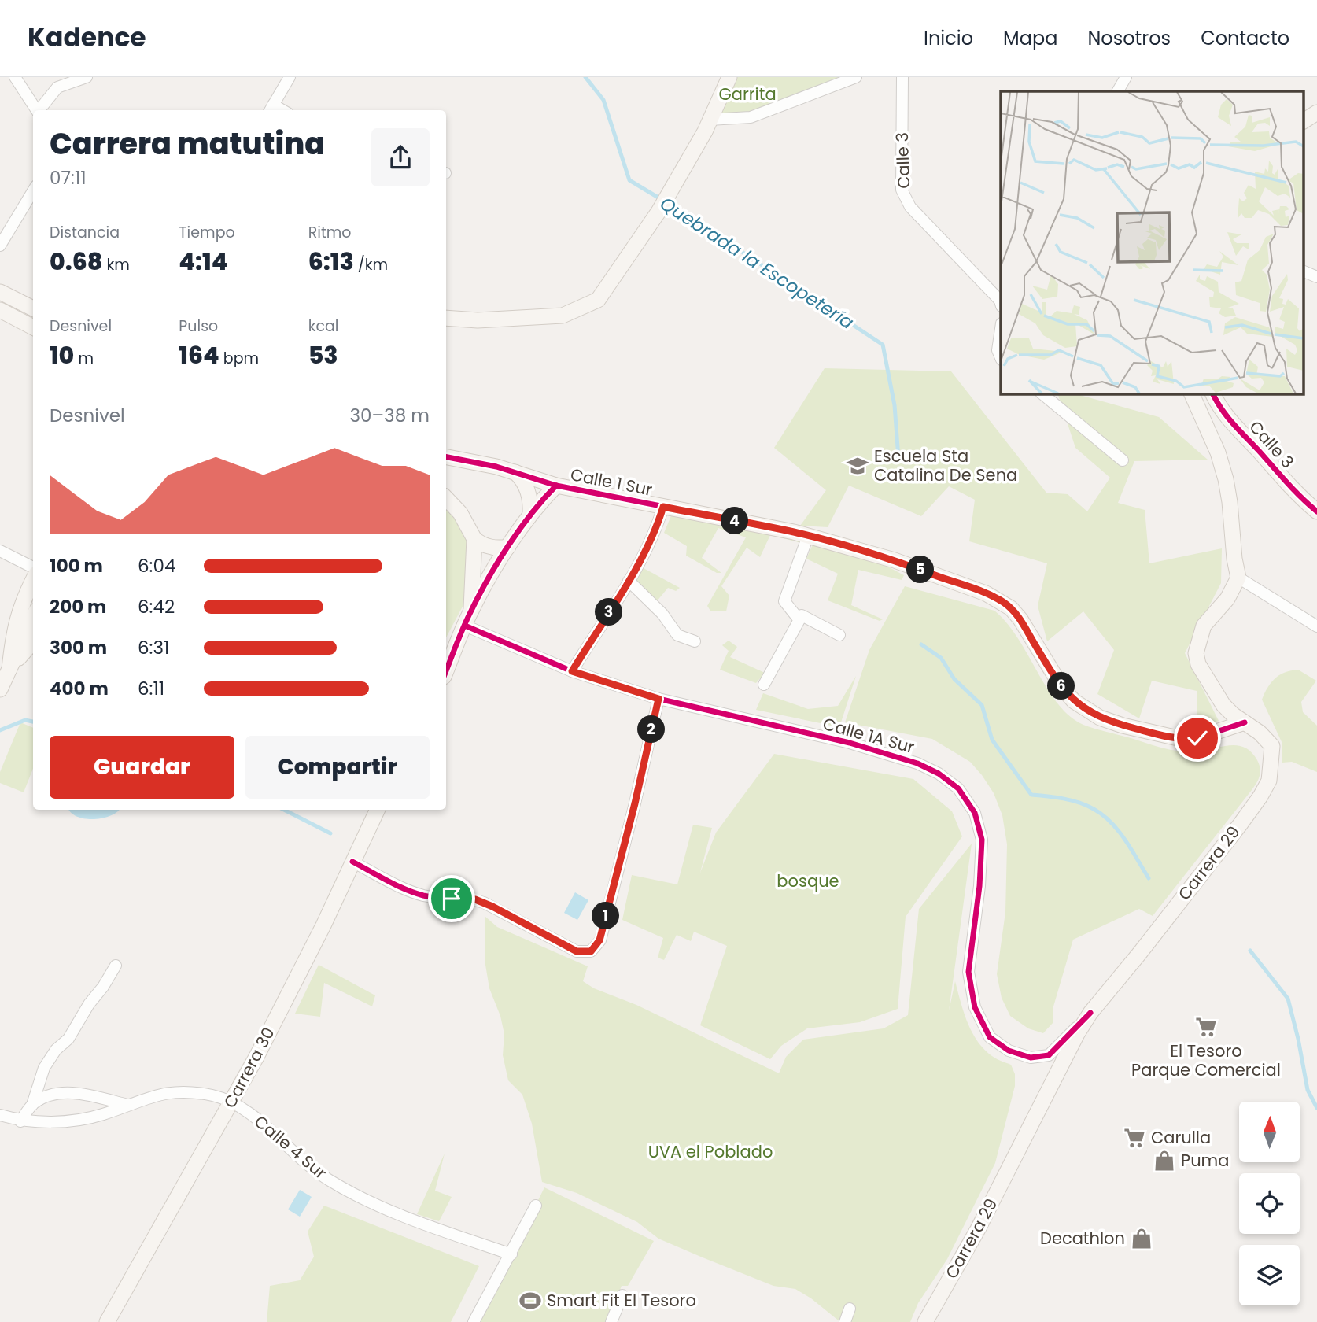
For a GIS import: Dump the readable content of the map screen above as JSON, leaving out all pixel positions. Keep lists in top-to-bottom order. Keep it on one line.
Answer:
{"streets":{"street":["Calle 3","Calle 1 Sur","Calle 1A Sur","Carrera 29","Carrera 30","Calle 4 Sur"]},"crossings":[["Calle 1 Sur","Carrera 29"],["Calle 1A Sur","Carrera 29"],["Carrera 30","Calle 4 Sur"]],"water":["Quebrada la Escopetería"],"parks":["Garrita","bosque","UVA el Poblado"],"places":{"school or university":["Escuela Sta Catalina De Sena"],"supermarket":["El Tesoro Parque Comercial","Carulla"],"shop":["Puma","Decathlon"],"sports":["Smart Fit El Tesoro"]},"north":"top","page":{"header":"Kadence","nav":["Inicio","Mapa","Nosotros","Contacto"],"heading":["Carrera matutina","07:11"],"stats":[["Distancia","0.68 km"],["Tiempo","4:14"],["Ritmo","6:13 /km"],["Desnivel","10 m"],["Pulso","164 bpm"],["kcal","53"]],"chart":["Desnivel","30–38 m"],"pins":["4","5","3","6","2","1"],"list":[{"name":"100 m","note":"6:04"},{"name":"200 m","note":"6:42"},{"name":"300 m","note":"6:31"},{"name":"400 m","note":"6:11"}],"buttons":["Guardar","Compartir"]}}
